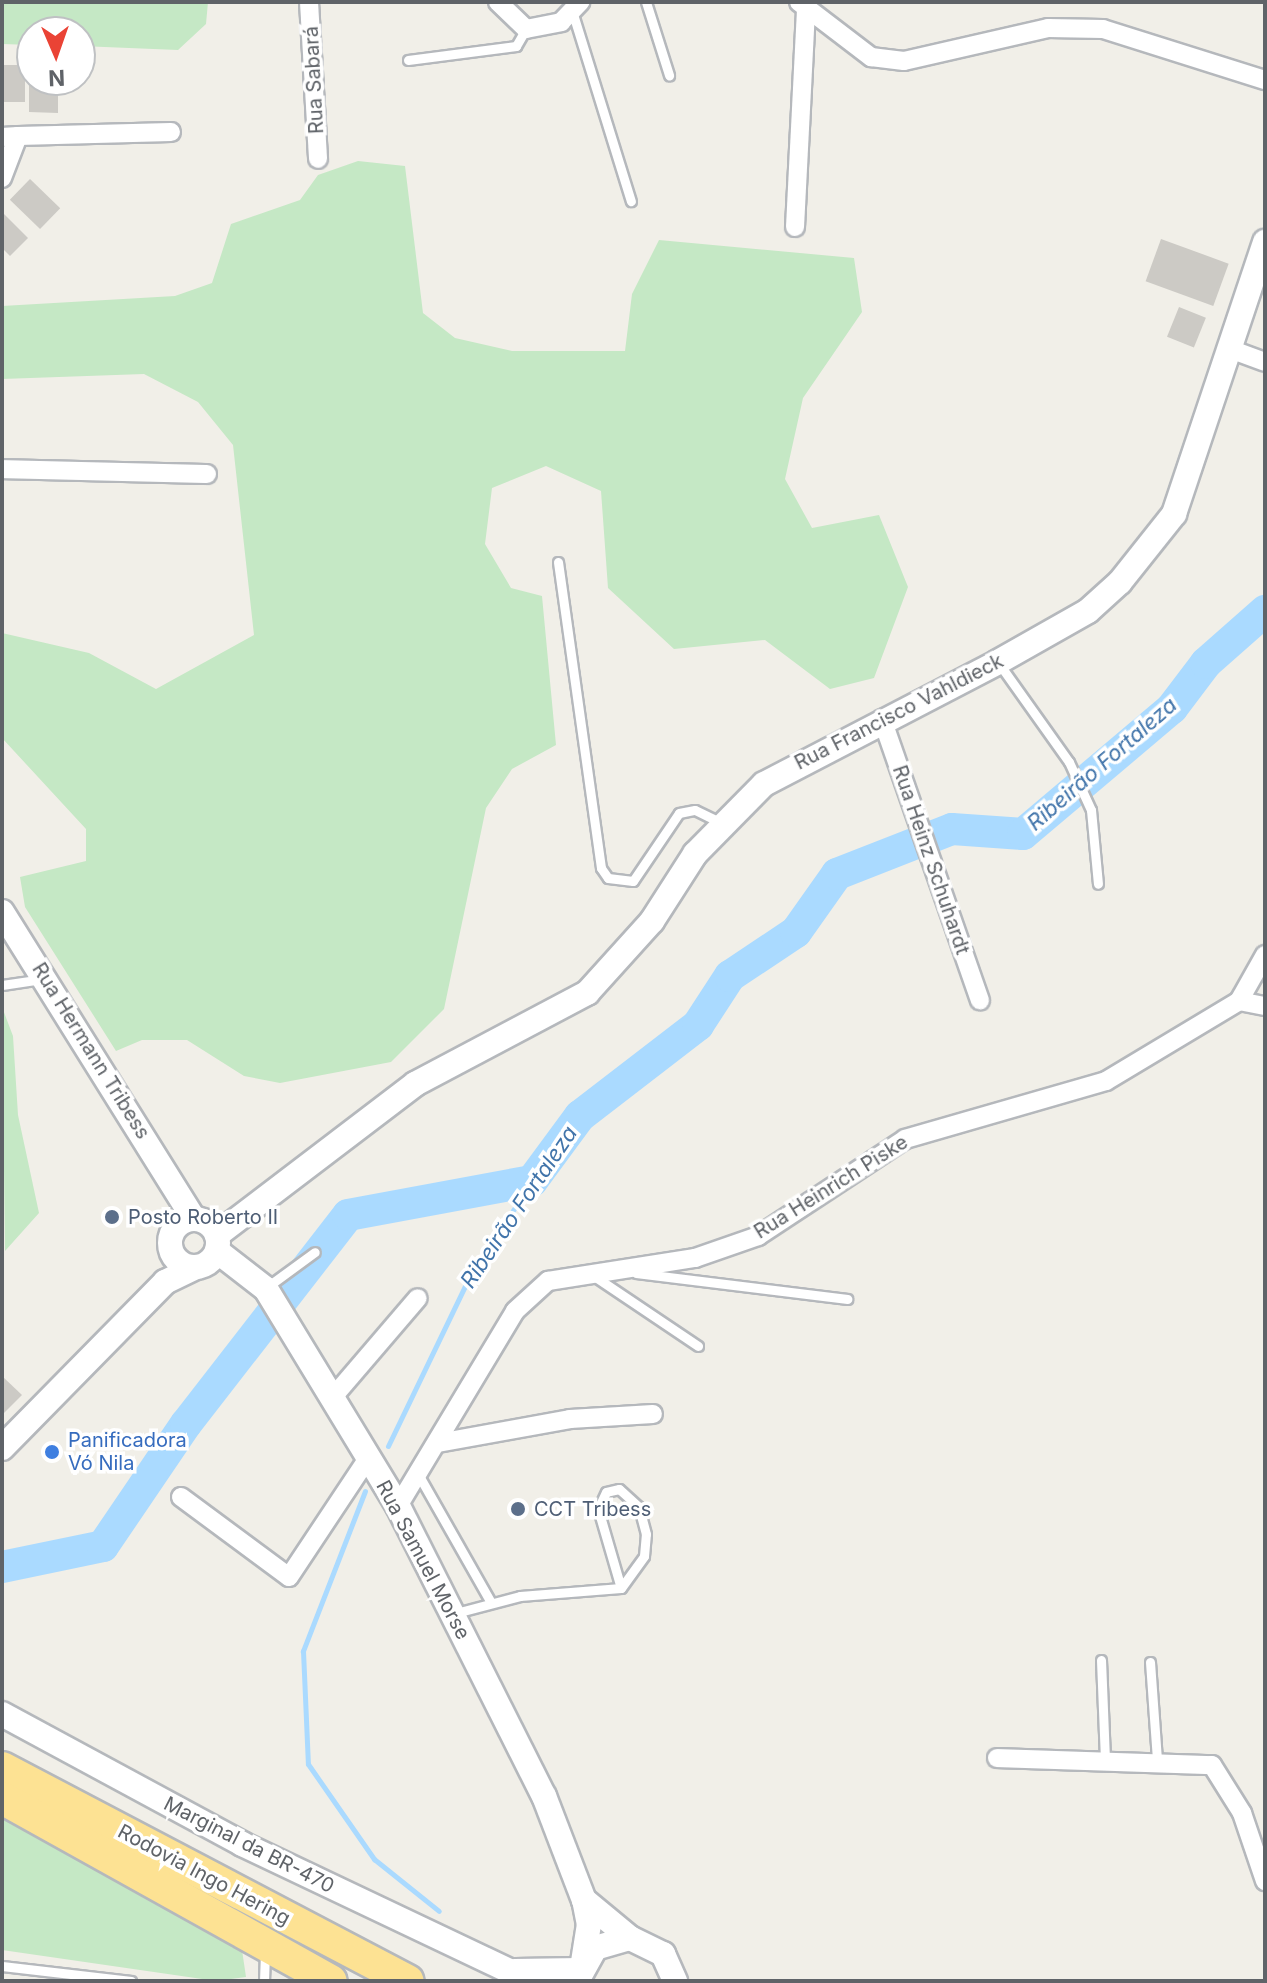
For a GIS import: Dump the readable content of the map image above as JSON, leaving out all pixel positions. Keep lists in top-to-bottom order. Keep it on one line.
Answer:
{"streets":{"highway":["Rodovia Ingo Hering"],"main road":["Rua Francisco Vahldieck","Rua Hermann Tribess","Rua Samuel Morse","Marginal da BR-470"],"street":["Rua Sabará","Rua Heinz Schuhardt","Rua Heinrich Piske"]},"crossings":[["Rua Francisco Vahldieck","Rua Heinz Schuhardt"],["Rua Francisco Vahldieck","Rua Samuel Morse"],["Rua Heinrich Piske","Rua Samuel Morse"],["Rua Samuel Morse","Marginal da BR-470"]],"water":["Ribeirão Fortaleza"],"places":["Posto Roberto II","Panificadora Vó Nila","CCT Tribess"],"north":"bottom"}
